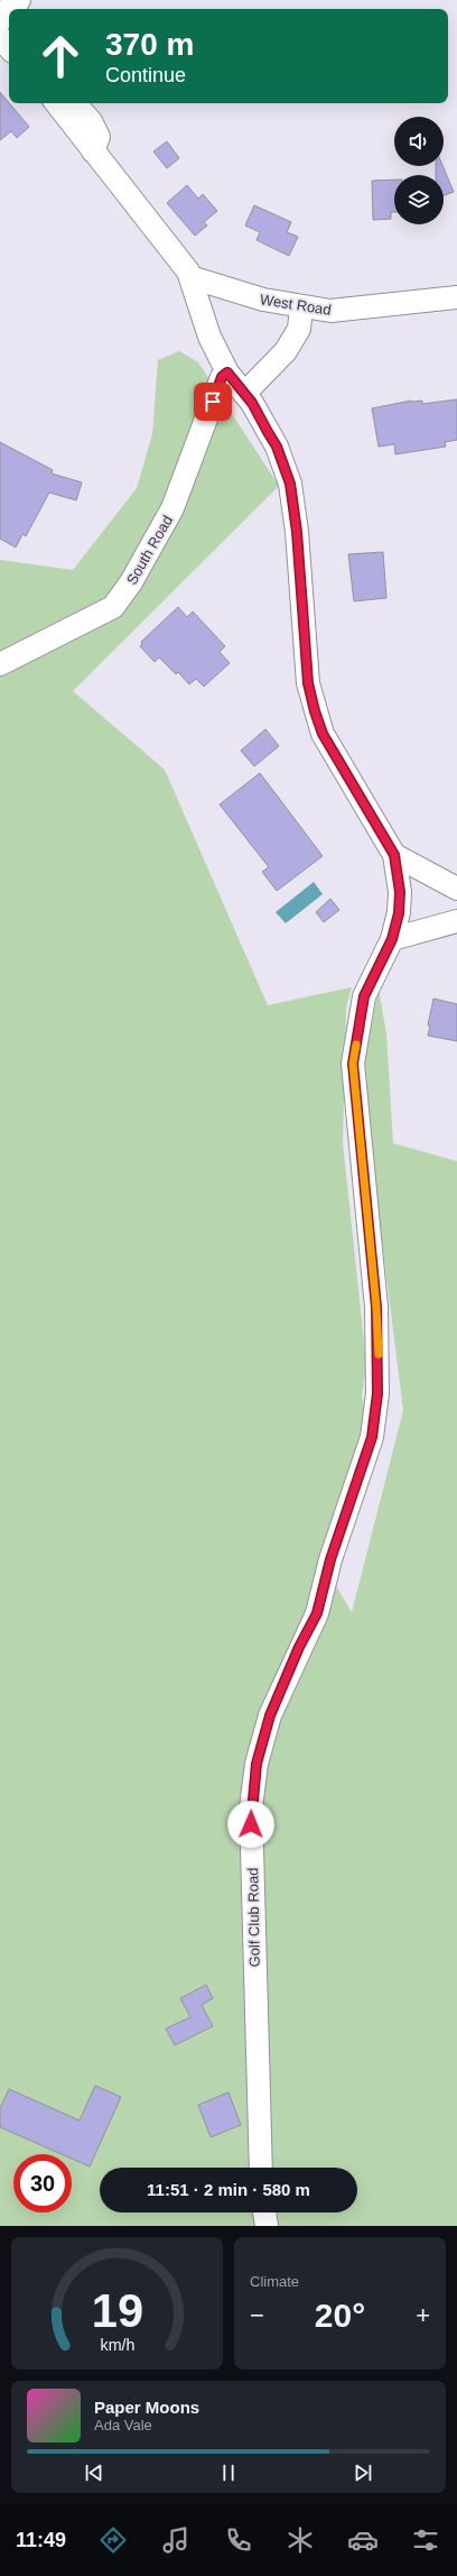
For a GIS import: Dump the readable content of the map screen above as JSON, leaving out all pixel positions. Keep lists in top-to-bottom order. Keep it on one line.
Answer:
{"streets":{"street":["West Road","South Road","Golf Club Road"]},"page":{"turn":["370 m","Continue"],"limit":"30","trip":"11:51 · 2 min · 580 m","tile":"Climate","heat":["−","20°","+"],"song":["Paper Moons","Ada Vale"],"tabs":"11:49","gauge":["19","km/h"]}}
